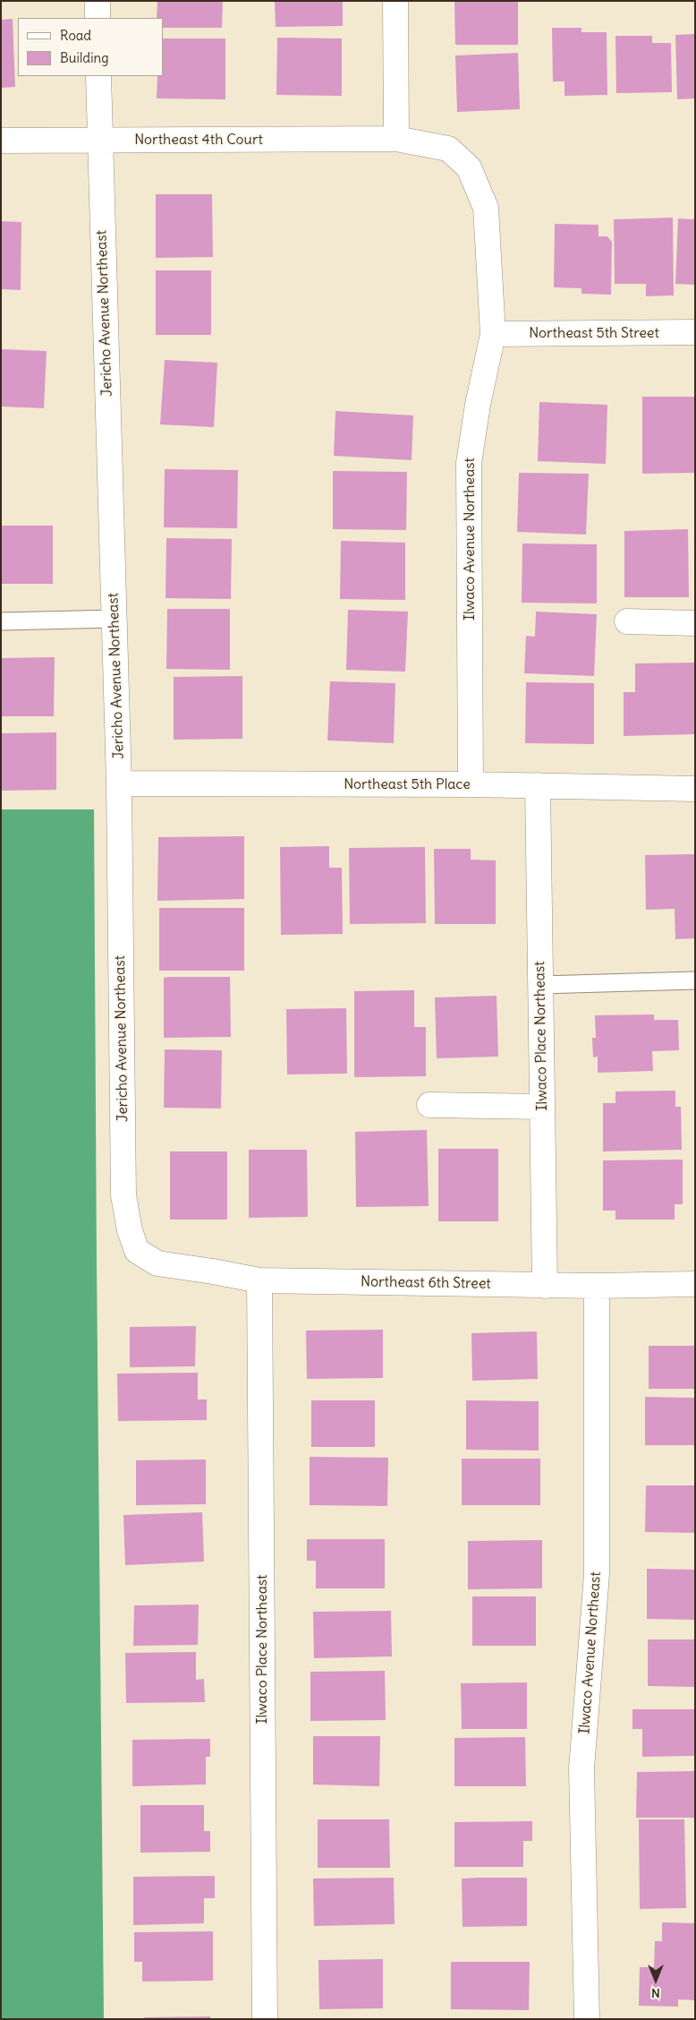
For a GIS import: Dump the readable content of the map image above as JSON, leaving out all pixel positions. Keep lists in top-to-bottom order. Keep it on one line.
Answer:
{"streets":{"street":["Northeast 4th Court","Jericho Avenue Northeast","Northeast 5th Street","Ilwaco Avenue Northeast","Northeast 5th Place","Ilwaco Place Northeast","Northeast 6th Street"]},"crossings":[["Northeast 4th Court","Jericho Avenue Northeast"],["Northeast 4th Court","Ilwaco Avenue Northeast"],["Jericho Avenue Northeast","Northeast 5th Place"],["Jericho Avenue Northeast","Northeast 6th Street"],["Northeast 5th Street","Ilwaco Avenue Northeast"],["Ilwaco Avenue Northeast","Northeast 5th Place"],["Ilwaco Avenue Northeast","Northeast 6th Street"],["Northeast 5th Place","Ilwaco Place Northeast"],["Ilwaco Place Northeast","Northeast 6th Street"]],"legend":["Road","Building"],"north":"bottom"}
